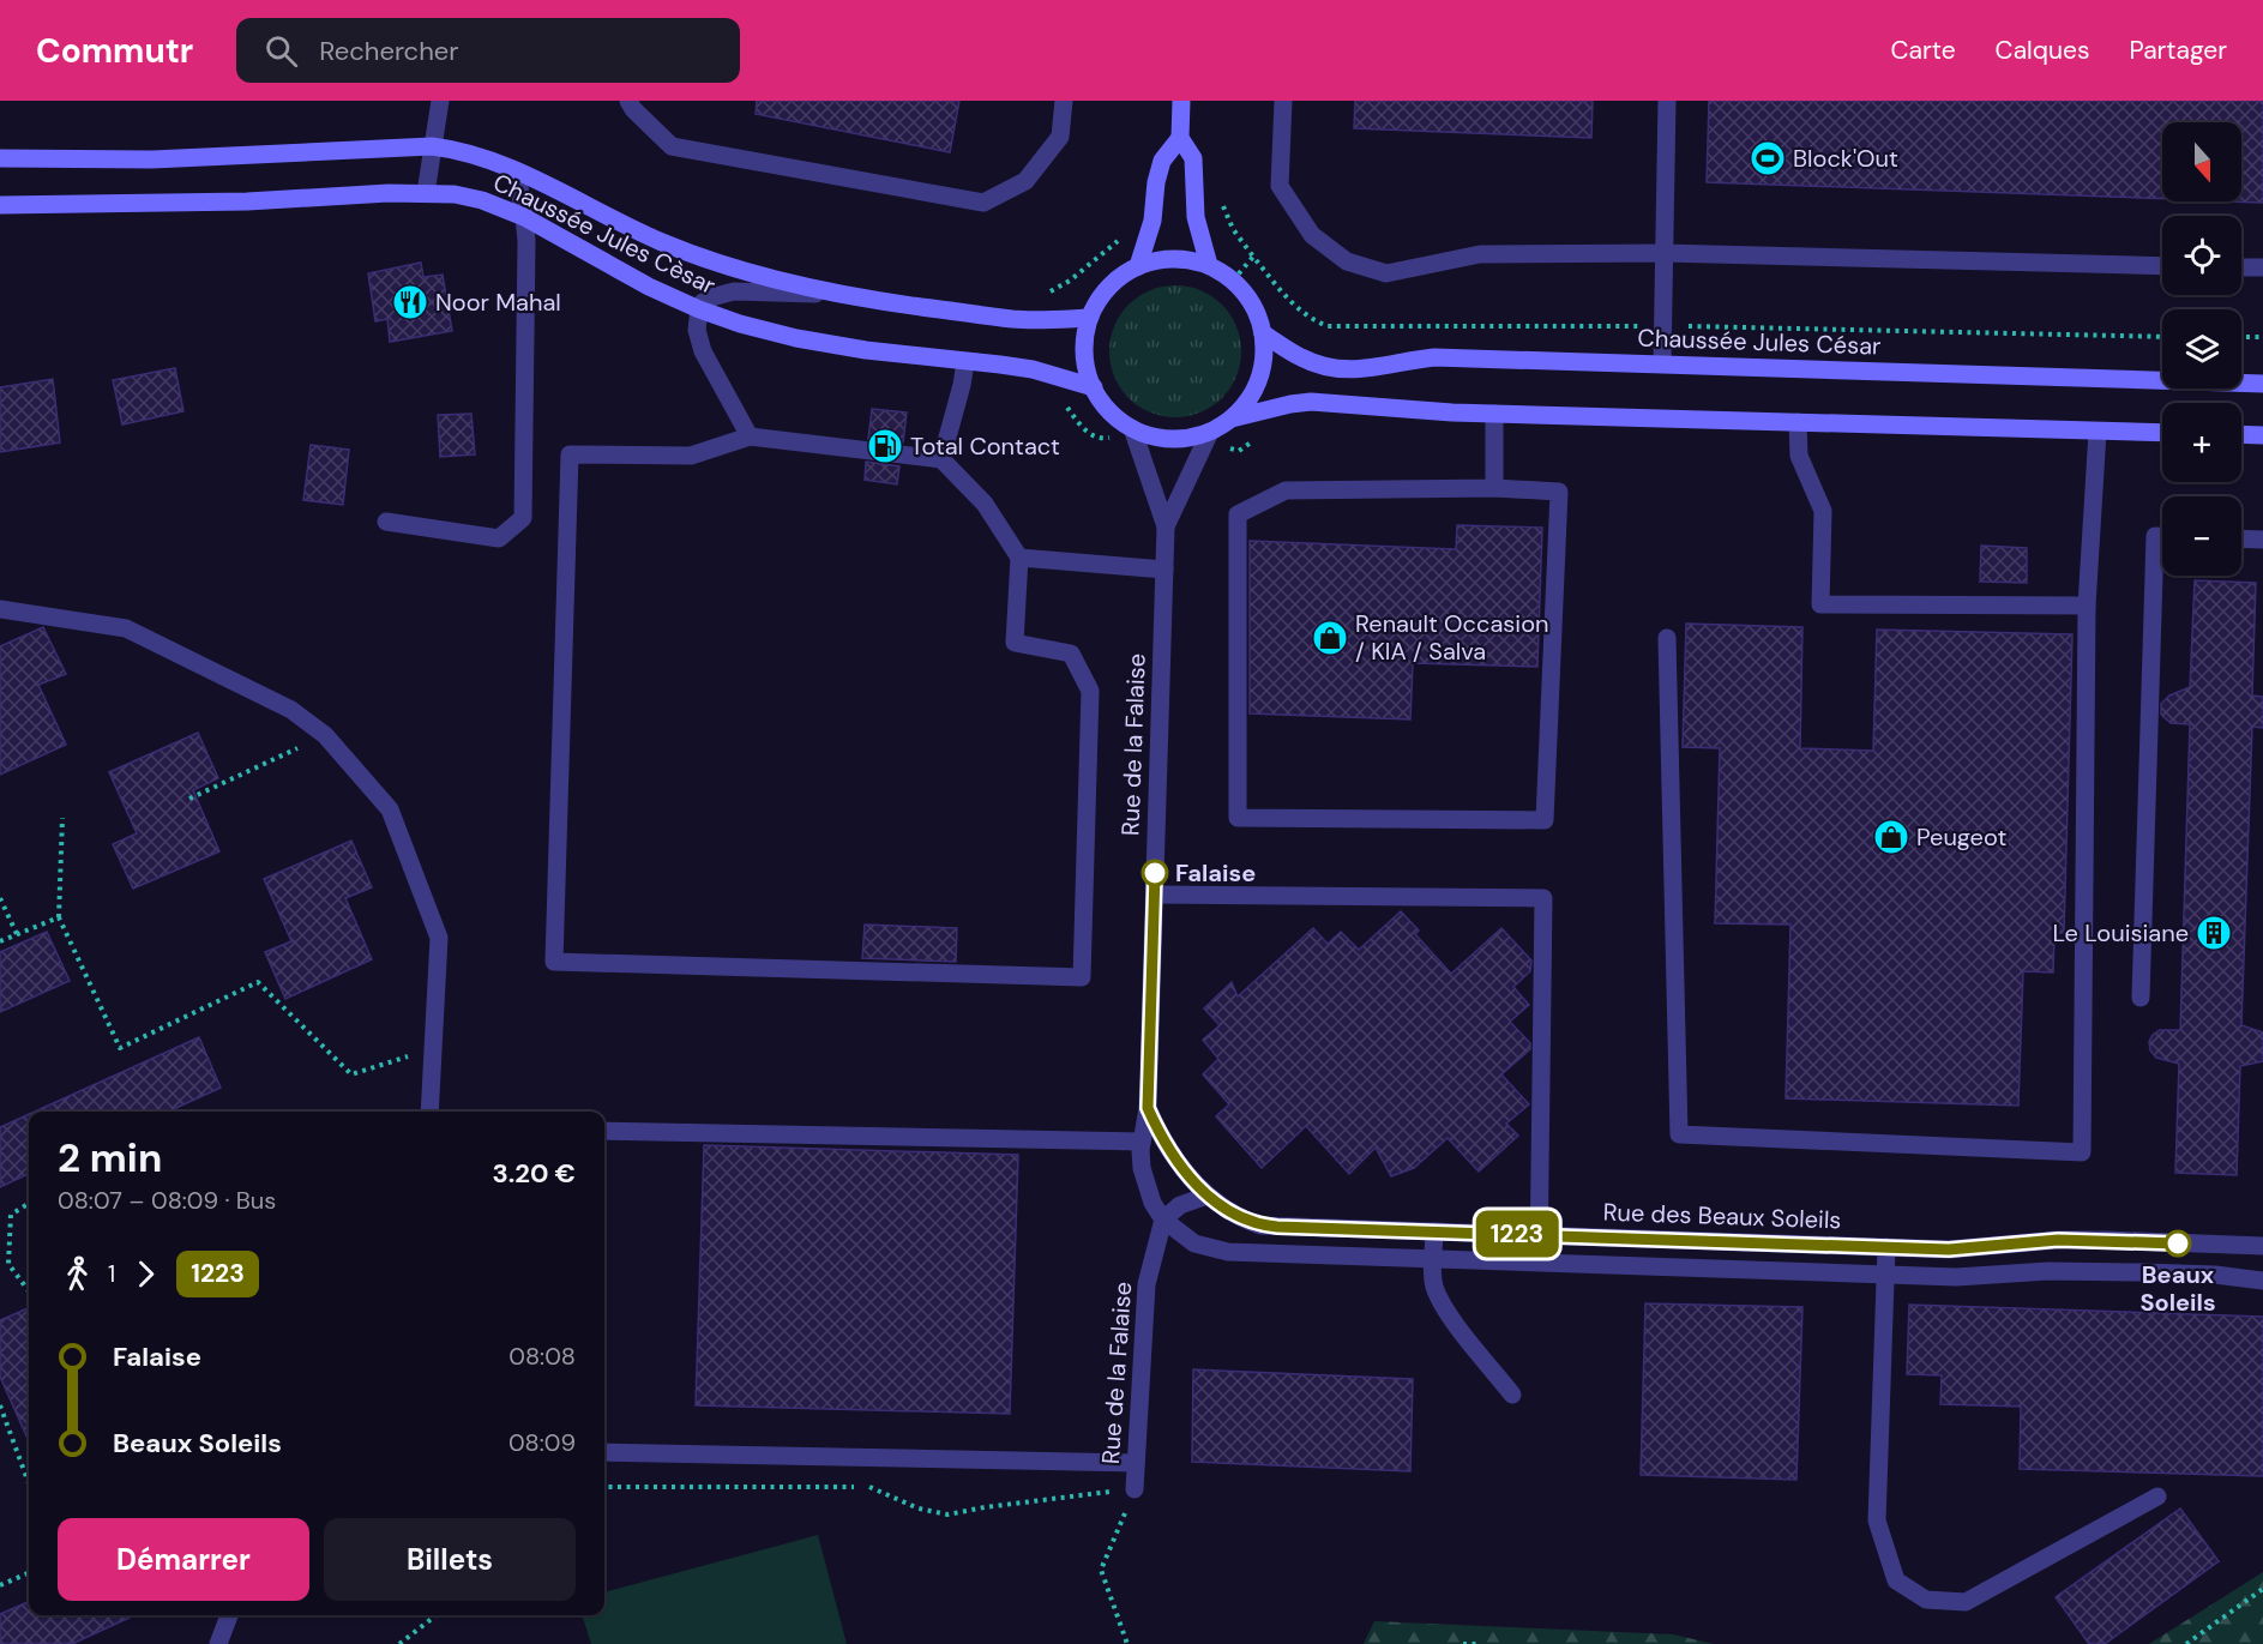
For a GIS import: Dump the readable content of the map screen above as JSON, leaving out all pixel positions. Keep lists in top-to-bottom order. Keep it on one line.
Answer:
{"streets":{"main road":["Chaussée Jules Cèsar","Chaussée Jules César"],"street":["Rue de la Falaise","Rue des Beaux Soleils"]},"crossings":[["Chaussée Jules Cèsar","Chaussée Jules César"],["Chaussée Jules Cèsar","Rue de la Falaise"],["Chaussée Jules César","Rue de la Falaise"],["Rue de la Falaise","Rue des Beaux Soleils"]],"places":{"sports":["Block'Out"],"restaurant":["Noor Mahal"],"fuel station":["Total Contact"],"shop":["Renault Occasion / KIA / Salva","Peugeot"],"other":["Falaise","Beaux Soleils"],"building":["Le Louisiane"]},"lines":["bus line 1223"],"north":"bottom","page":{"header":"Commutr","search":"Rechercher","nav":["Carte","Calques","Partager"],"on_map":"1223","map_buttons":["+","−"],"heading":["2 min","08:07 – 08:09 · Bus","3.20 €"],"legs":["1","1223"],"list":[{"name":"Falaise","value":"08:08"},{"name":"Beaux Soleils","value":"08:09"}],"buttons":["Démarrer","Billets"]}}
